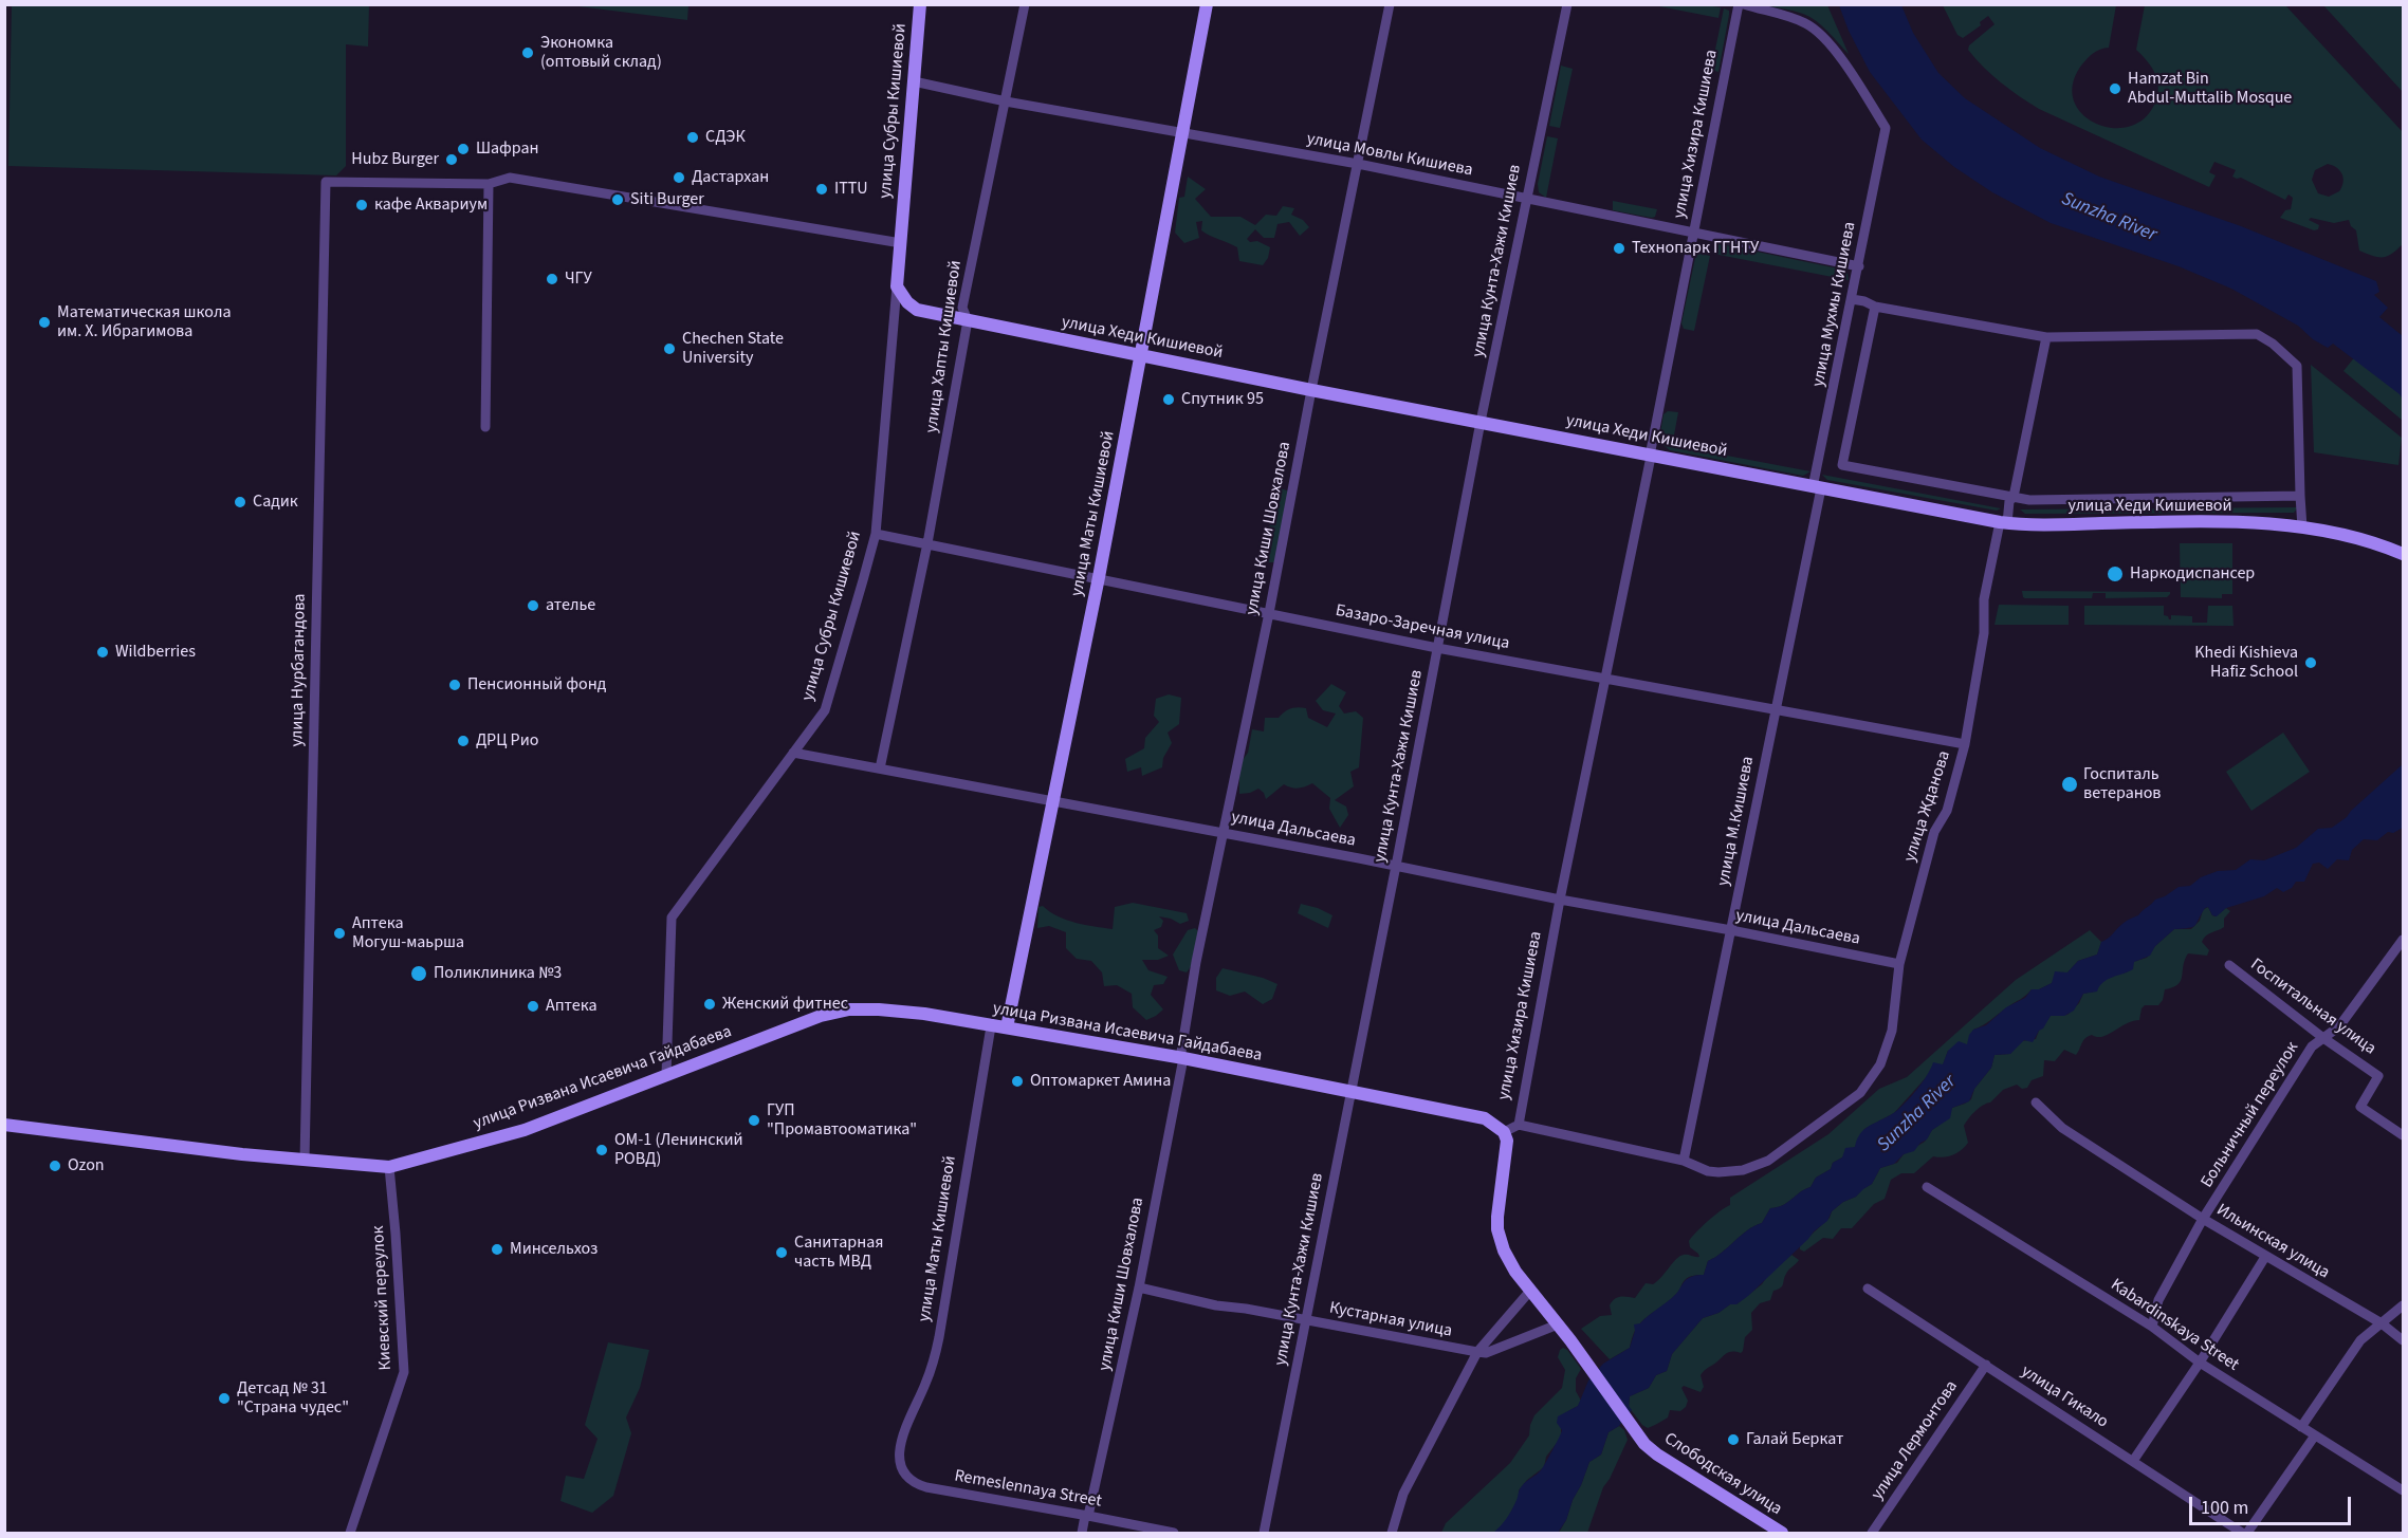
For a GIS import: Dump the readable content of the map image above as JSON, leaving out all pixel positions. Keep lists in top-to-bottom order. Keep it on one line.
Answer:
{"streets":{"street":["улица Субры Кишиевой","улица Хизира Кишиева","улица Мовлы Кишиева","улица Кунта-Хажи Кишиев","улица Мухмы Кишиева","улица Хеди Кишиевой","улица Хапты Кишиевой","улица Маты Кишиевой","улица Киши Шовхалова","Базаро-Заречная улица","улица Нурбагандова","улица Жданова","улица М.Кишиева","улица Дальсаева","Госпитальная улица","улица Ризвана Исаевича Гайдабаева","Больничный переулок","Ильинская улица","Киевский переулок","Кустарная улица","Kabardinskaya Street","улица Гикало","улица Лермонтова","Слободская улица","Remeslennaya Street"]},"crossings":[["улица Субры Кишиевой","улица Мовлы Кишиева"],["улица Субры Кишиевой","улица Хеди Кишиевой"],["улица Субры Кишиевой","Базаро-Заречная улица"],["улица Субры Кишиевой","улица Дальсаева"],["улица Субры Кишиевой","улица Ризвана Исаевича Гайдабаева"],["улица Хизира Кишиева","улица Мовлы Кишиева"],["улица Хизира Кишиева","улица Мухмы Кишиева"],["улица Хизира Кишиева","улица Хеди Кишиевой"],["улица Хизира Кишиева","Базаро-Заречная улица"],["улица Хизира Кишиева","улица Дальсаева"],["улица Хизира Кишиева","улица Ризвана Исаевича Гайдабаева"],["улица Мовлы Кишиева","улица Кунта-Хажи Кишиев"],["улица Мовлы Кишиева","улица Мухмы Кишиева"],["улица Мовлы Кишиева","улица Хапты Кишиевой"],["улица Мовлы Кишиева","улица Маты Кишиевой"],["улица Мовлы Кишиева","улица Киши Шовхалова"],["улица Кунта-Хажи Кишиев","улица Хеди Кишиевой"],["улица Кунта-Хажи Кишиев","Базаро-Заречная улица"],["улица Кунта-Хажи Кишиев","улица Дальсаева"],["улица Кунта-Хажи Кишиев","улица Ризвана Исаевича Гайдабаева"],["улица Кунта-Хажи Кишиев","Кустарная улица"],["улица Мухмы Кишиева","улица Хеди Кишиевой"],["улица Мухмы Кишиева","улица М.Кишиева"],["улица Хеди Кишиевой","улица Хапты Кишиевой"],["улица Хеди Кишиевой","улица Маты Кишиевой"],["улица Хеди Кишиевой","улица Киши Шовхалова"],["улица Хеди Кишиевой","улица Жданова"],["улица Хеди Кишиевой","улица М.Кишиева"],["улица Хапты Кишиевой","Базаро-Заречная улица"],["улица Хапты Кишиевой","улица Дальсаева"],["улица Маты Кишиевой","Базаро-Заречная улица"],["улица Маты Кишиевой","улица Дальсаева"],["улица Маты Кишиевой","улица Ризвана Исаевича Гайдабаева"],["улица Маты Кишиевой","Remeslennaya Street"],["улица Киши Шовхалова","Базаро-Заречная улица"],["улица Киши Шовхалова","улица Дальсаева"],["улица Киши Шовхалова","улица Ризвана Исаевича Гайдабаева"],["улица Киши Шовхалова","Кустарная улица"],["улица Киши Шовхалова","Remeslennaya Street"],["Базаро-Заречная улица","улица Жданова"],["Базаро-Заречная улица","улица М.Кишиева"],["улица Нурбагандова","улица Ризвана Исаевича Гайдабаева"],["улица Жданова","улица М.Кишиева"],["улица Жданова","улица Дальсаева"],["улица М.Кишиева","улица Дальсаева"],["Госпитальная улица","Больничный переулок"],["улица Ризвана Исаевича Гайдабаева","Киевский переулок"],["Больничный переулок","Ильинская улица"],["Больничный переулок","Kabardinskaya Street"],["Кустарная улица","Слободская улица"],["улица Гикало","улица Лермонтова"]],"water":["Sunzha River"],"places":["Экономка (оптовый склад)","Hamzat Bin Abdul-Muttalib Mosque","СДЭК","Шафран","Hubz Burger","Дастархан","ITTU","Siti Burger","кафе Аквариум","Технопарк ГГНТУ","ЧГУ","Математическая школа им. Х. Ибрагимова","Chechen State University","Спутник 95","Садик","Наркодиспансер","ателье","Wildberries","Khedi Kishieva Hafiz School","Пенсионный фонд","ДРЦ Рио","Госпиталь ветеранов","Аптека Могуш-маьрша","Поликлиника №3","Женский фитнес","Аптека","Оптомаркет Амина","ГУП \"Промавтооматика\"","ОМ-1 (Ленинский РОВД)","Ozon","Минсельхоз","Санитарная часть МВД","Детсад № 31 \"Страна чудес\"","Галай Беркат"],"scale_bar":"100 m"}
